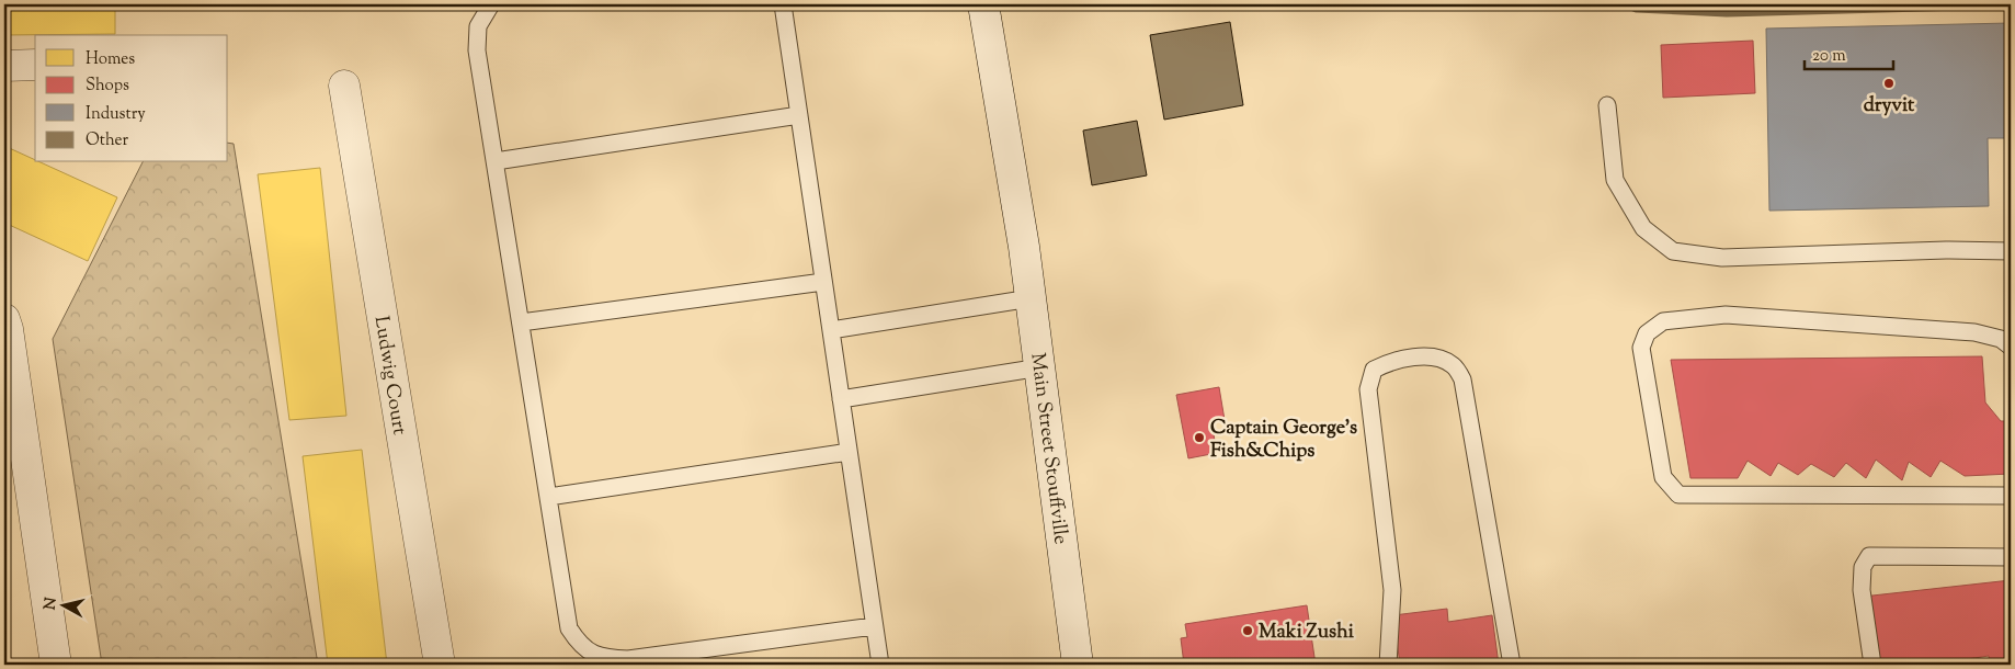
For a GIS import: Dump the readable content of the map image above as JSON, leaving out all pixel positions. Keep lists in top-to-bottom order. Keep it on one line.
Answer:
{"streets":{"street":["Ludwig Court","Main Street Stouffville"]},"places":["dryvit","Captain George's Fish&Chips","Maki Zushi"],"legend":["Homes","Shops","Industry","Other"],"scale_bar":"20 m","north":"left"}
